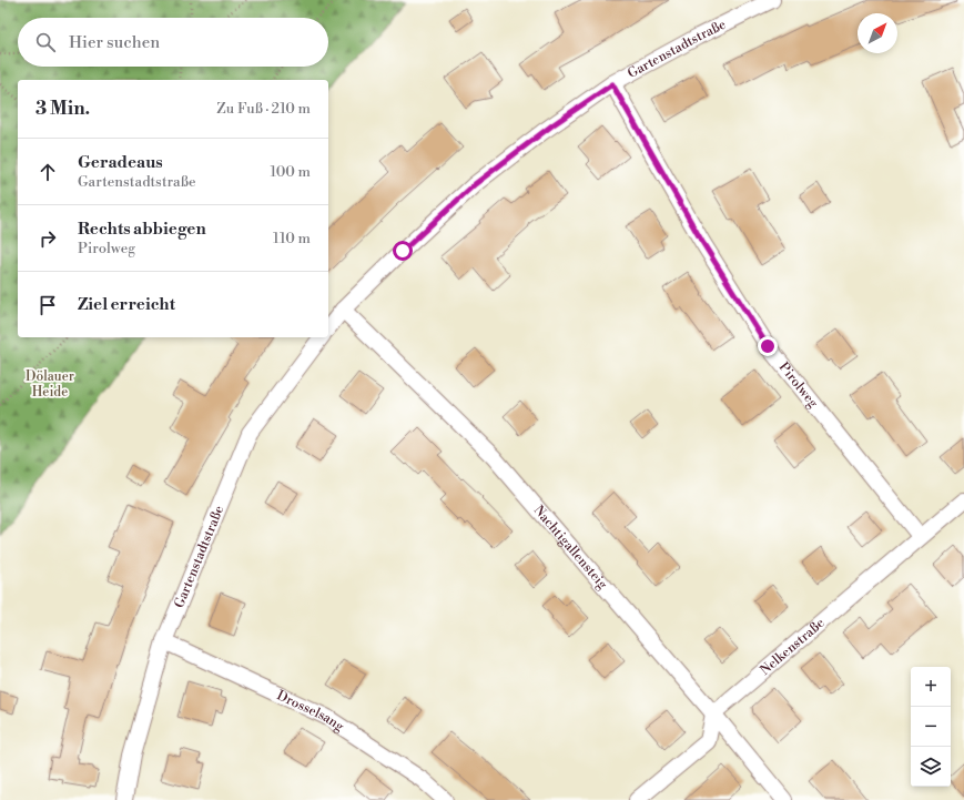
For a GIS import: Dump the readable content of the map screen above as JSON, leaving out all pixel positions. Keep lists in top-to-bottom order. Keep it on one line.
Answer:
{"streets":{"street":["Gartenstadtstraße","Pirolweg","Nachtigallensteig","Nelkenstraße","Drosselsang"]},"crossings":[["Gartenstadtstraße","Pirolweg"],["Gartenstadtstraße","Nachtigallensteig"],["Gartenstadtstraße","Drosselsang"],["Pirolweg","Nelkenstraße"],["Nachtigallensteig","Nelkenstraße"]],"parks":["Dölauer Heide"],"north":"top right","page":{"search":"Hier suchen","heading":["3 Min.","Zu Fuß · 210 m"],"list":[["Geradeaus","Gartenstadtstraße","100 m"],["Rechts abbiegen","Pirolweg","110 m"],"Ziel erreicht"],"map_buttons":["+","−"]}}
